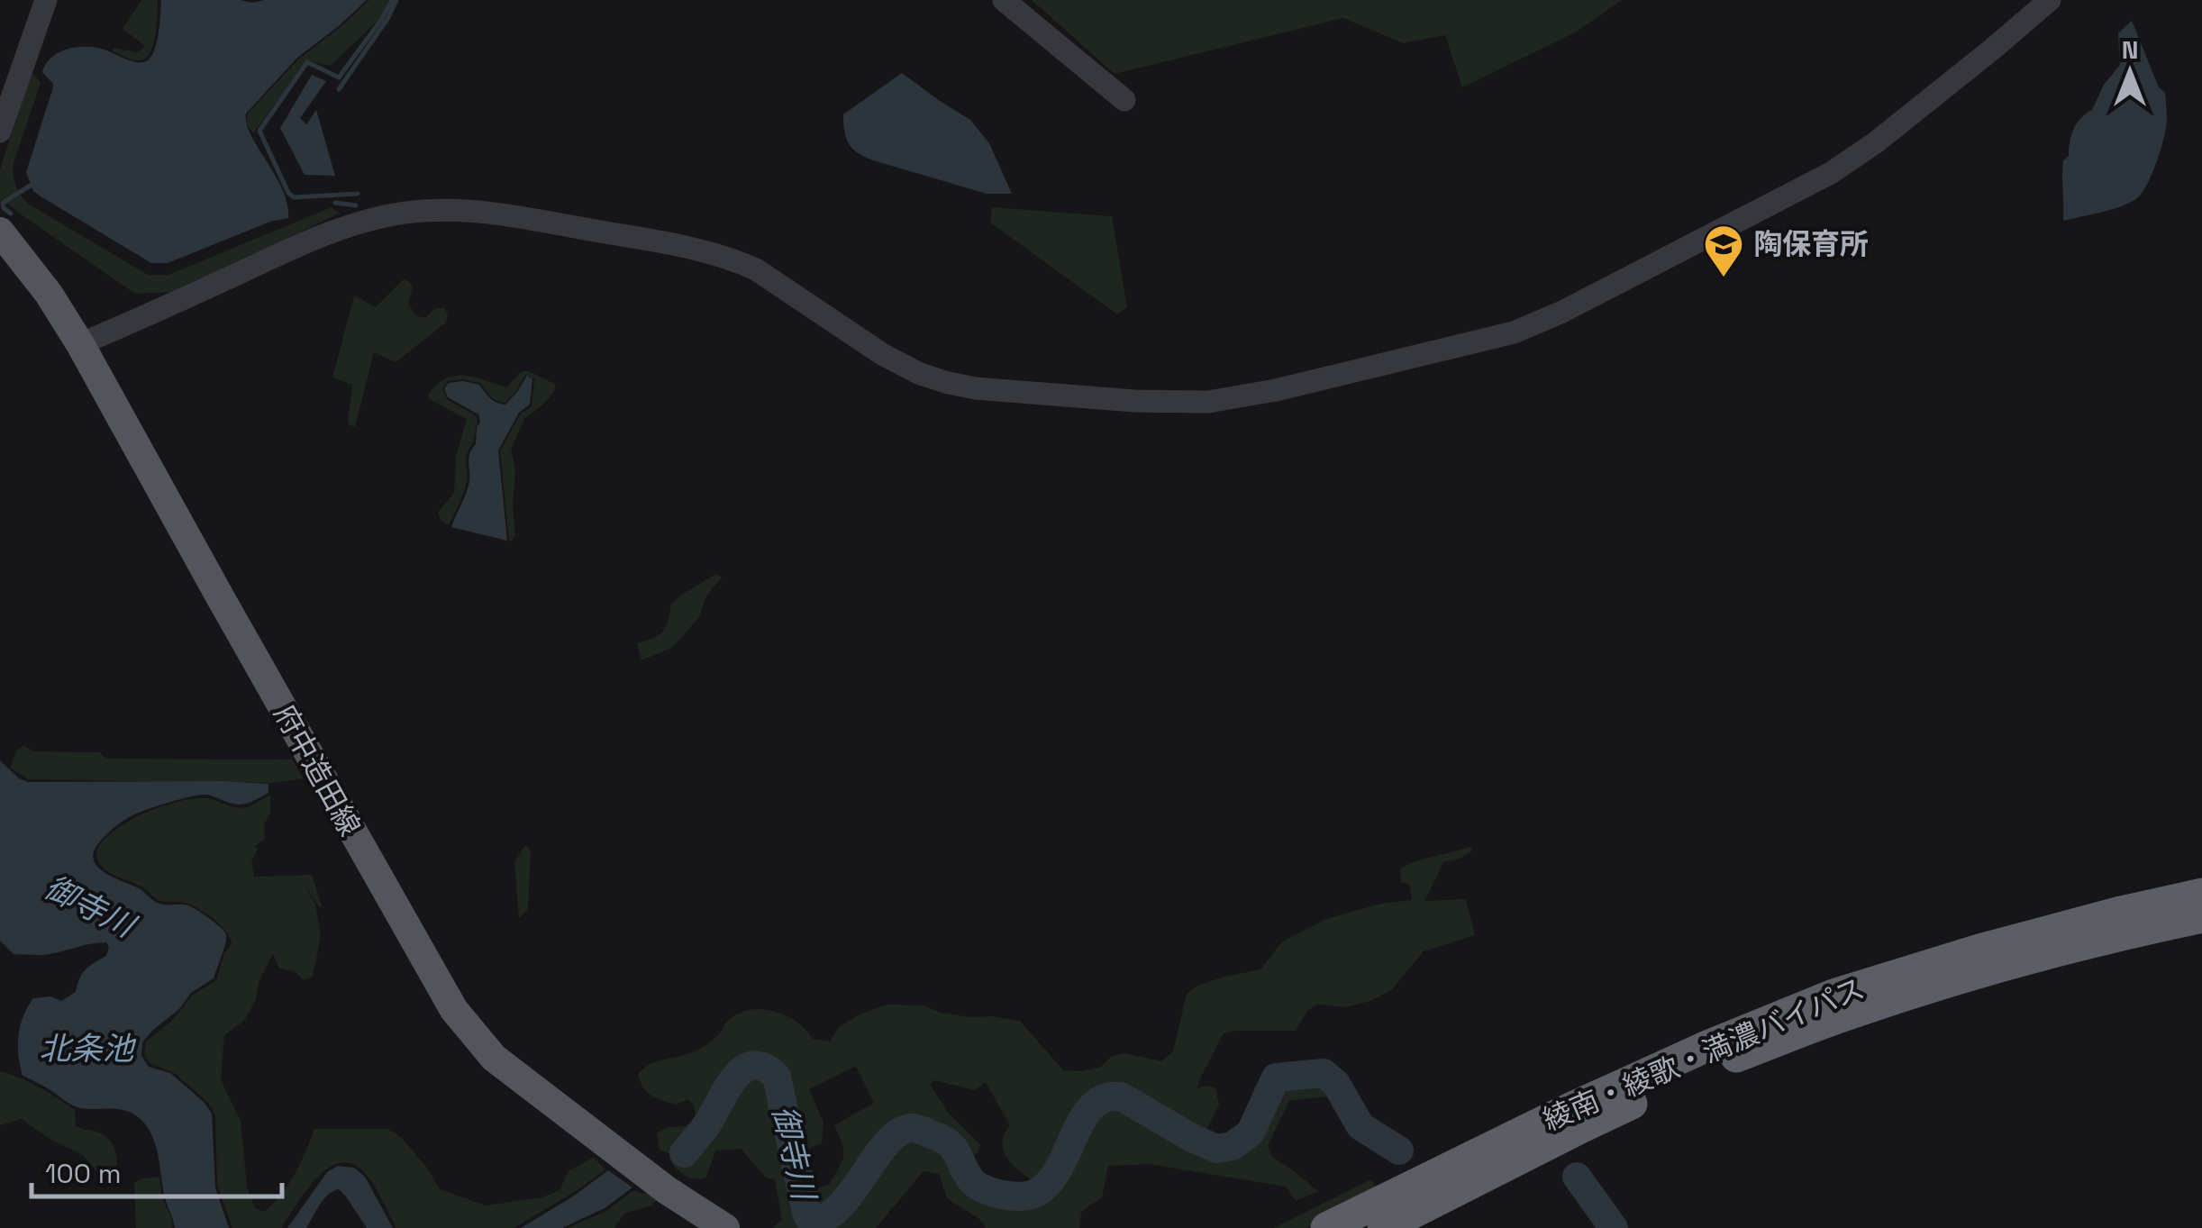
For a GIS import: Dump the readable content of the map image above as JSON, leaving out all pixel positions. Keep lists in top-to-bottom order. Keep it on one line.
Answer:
{"streets":{"highway":["綾南・綾歌・満濃バイパス"],"main road":["府中造田線"]},"water":["御寺川","北条池"],"places":{"school or university":["陶保育所"]},"scale_bar":"100 m","north":"top"}
